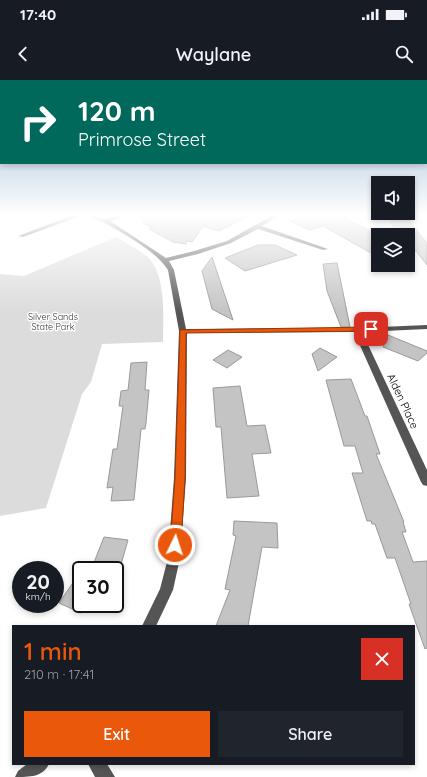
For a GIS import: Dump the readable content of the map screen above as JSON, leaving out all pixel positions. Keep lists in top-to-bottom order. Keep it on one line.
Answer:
{"streets":{"street":["Alden Place"]},"parks":["Silver Sands State Park"],"page":{"status":"17:40","header":"Waylane","turn":["120 m","Primrose Street"],"speed":"20 km/h","limit":"30","heading":["1 min","210 m · 17:41"],"buttons":["Exit","Share"]}}
